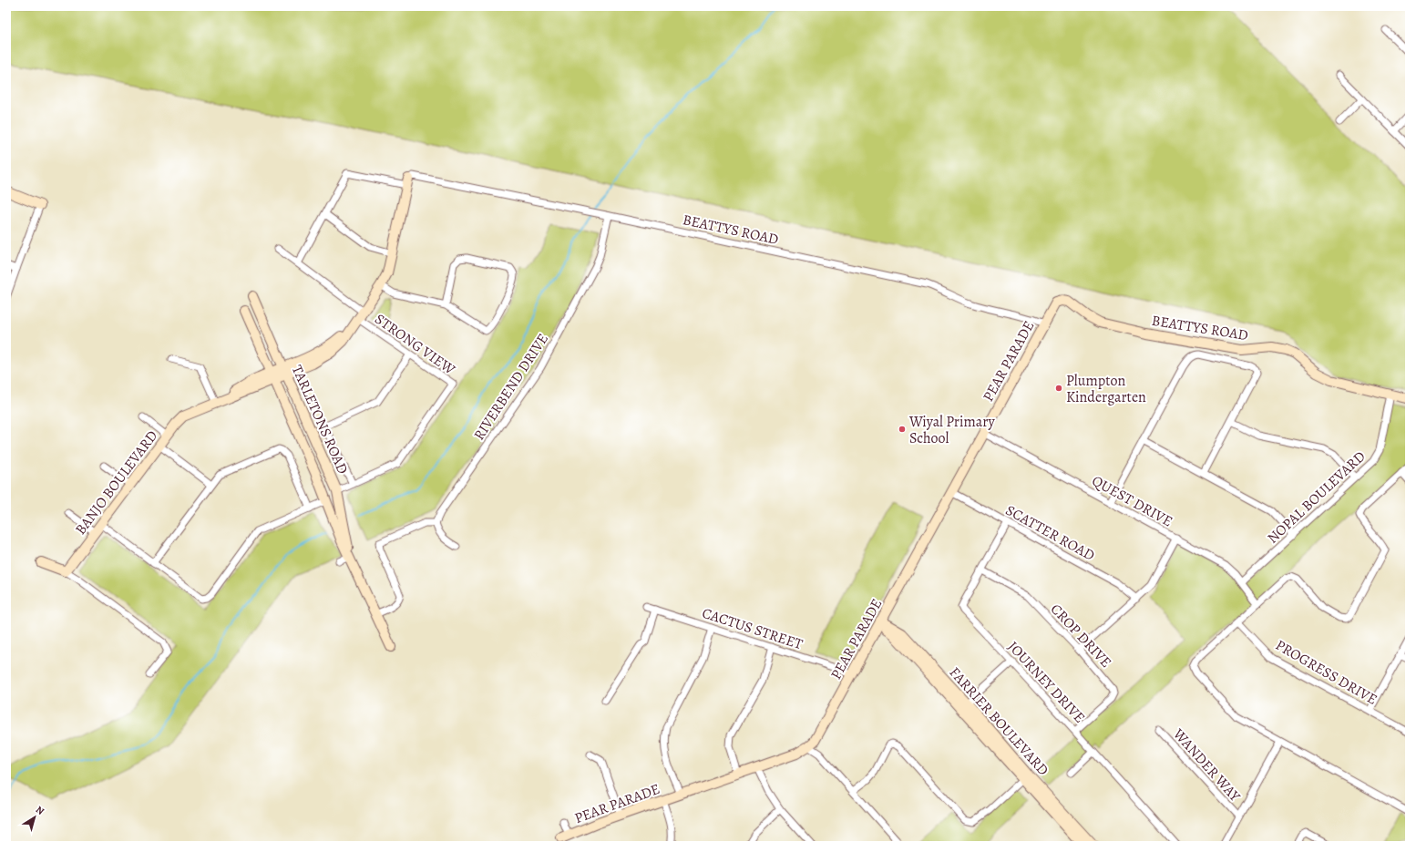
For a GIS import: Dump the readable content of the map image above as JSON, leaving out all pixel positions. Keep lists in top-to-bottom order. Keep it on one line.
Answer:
{"streets":{"street":["BEATTYS ROAD","STRONG VIEW","PEAR PARADE","RIVERBEND DRIVE","TARLETONS ROAD","BANJO BOULEVARD","NOPAL BOULEVARD","QUEST DRIVE","SCATTER ROAD","CACTUS STREET","CROP DRIVE","PROGRESS DRIVE","JOURNEY DRIVE","FARRIER BOULEVARD","WANDER WAY"]},"crossings":[["BEATTYS ROAD","PEAR PARADE"],["BEATTYS ROAD","RIVERBEND DRIVE"],["BEATTYS ROAD","BANJO BOULEVARD"],["BEATTYS ROAD","NOPAL BOULEVARD"],["STRONG VIEW","TARLETONS ROAD"],["STRONG VIEW","BANJO BOULEVARD"],["PEAR PARADE","QUEST DRIVE"],["PEAR PARADE","SCATTER ROAD"],["PEAR PARADE","CACTUS STREET"],["PEAR PARADE","FARRIER BOULEVARD"],["TARLETONS ROAD","BANJO BOULEVARD"],["NOPAL BOULEVARD","QUEST DRIVE"],["SCATTER ROAD","JOURNEY DRIVE"],["CROP DRIVE","JOURNEY DRIVE"]],"places":["Plumpton Kindergarten","Wiyal Primary School"],"north":"top right"}
